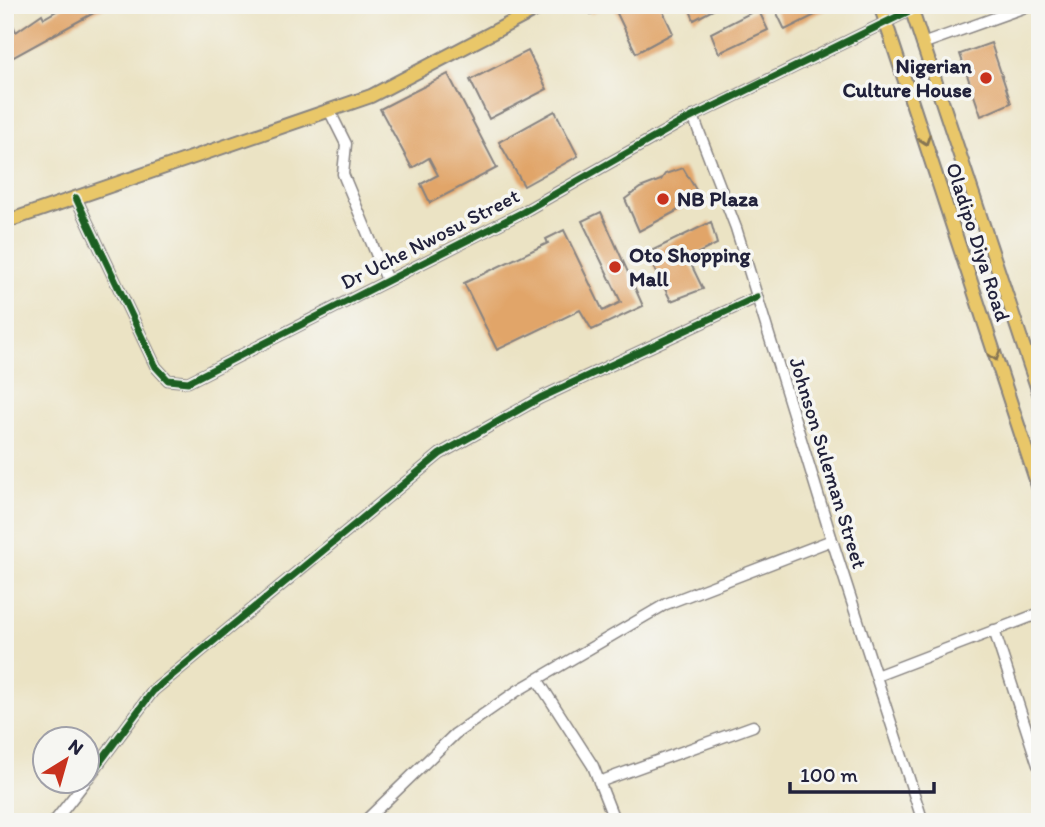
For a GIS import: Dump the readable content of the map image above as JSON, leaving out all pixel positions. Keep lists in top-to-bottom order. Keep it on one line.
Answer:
{"streets":{"main road":["Oladipo Diya Road"],"street":["Dr Uche Nwosu Street","Johnson Suleman Street"]},"crossings":[["Dr Uche Nwosu Street","Oladipo Diya Road"],["Dr Uche Nwosu Street","Johnson Suleman Street"]],"places":["Nigerian Culture House","NB Plaza","Oto Shopping Mall"],"scale_bar":"100 m","north":"top right"}
